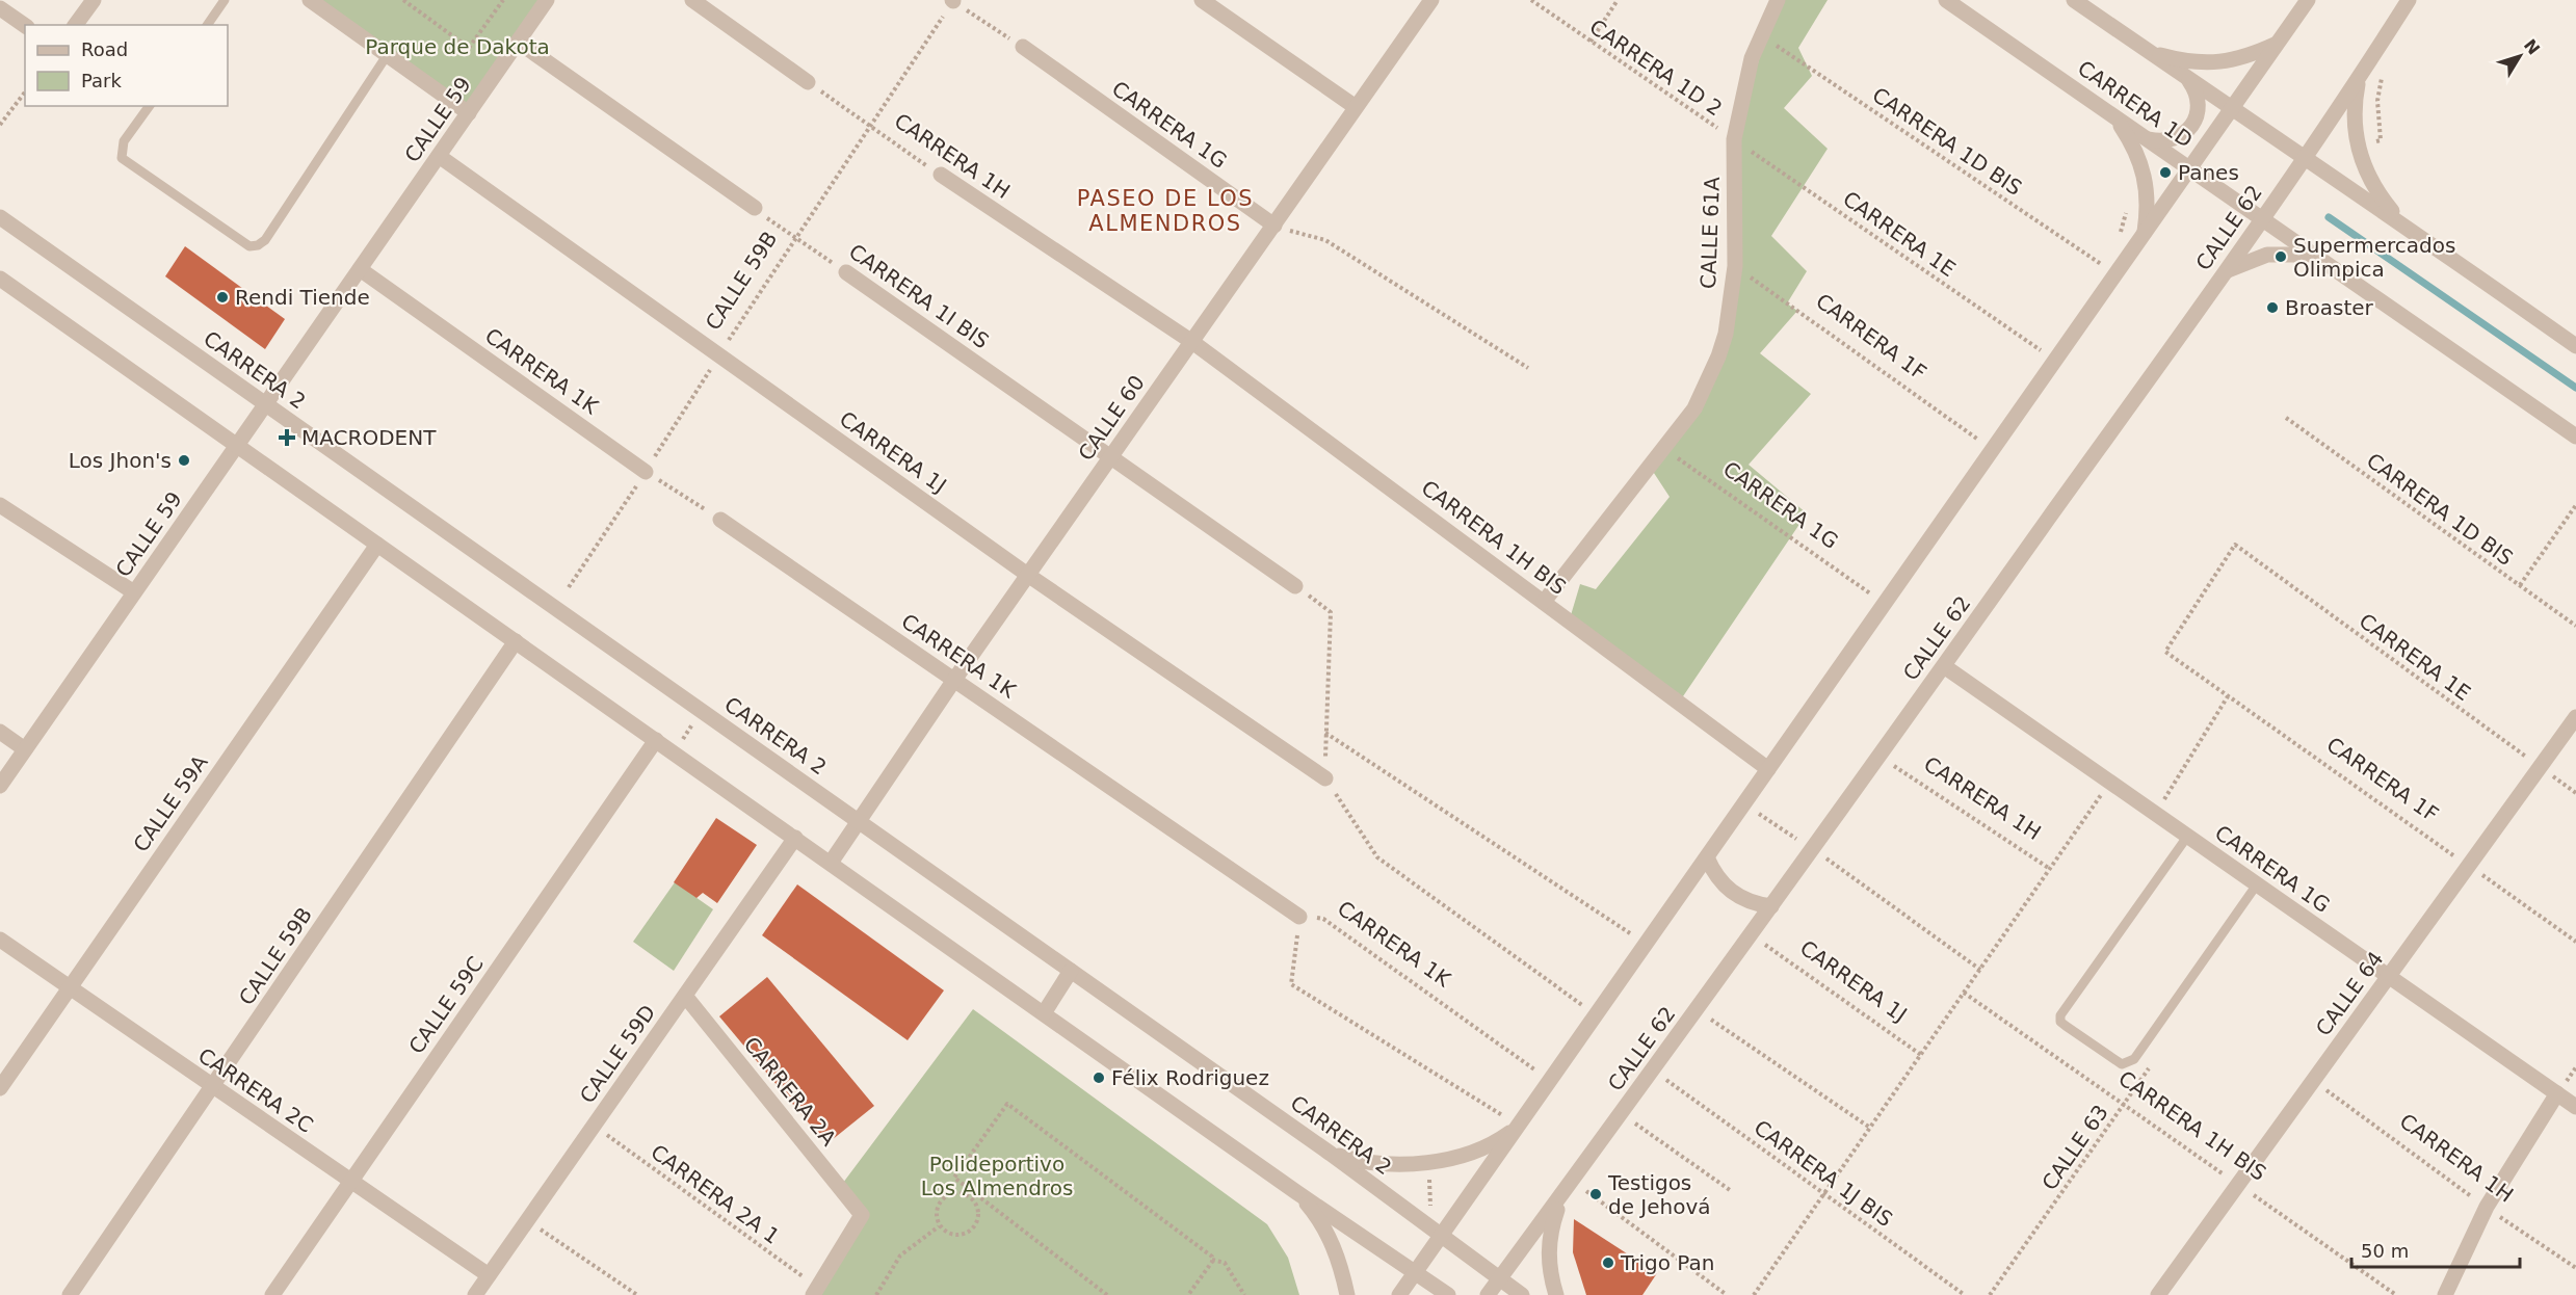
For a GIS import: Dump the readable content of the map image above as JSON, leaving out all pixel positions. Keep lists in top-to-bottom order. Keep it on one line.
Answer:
{"streets":{"street":["CARRERA 1D","CALLE 59","CARRERA 1G","CARRERA 1H","CALLE 62","CALLE 61A","CALLE 59B","CARRERA 1I BIS","CARRERA 2","CARRERA 1K","CALLE 60","CARRERA 1J","CARRERA 1H BIS","CALLE 59A","CALLE 64","CALLE 59C","CALLE 59D","CARRERA 2C","CARRERA 2A"],"path":["CARRERA 1D 2","CARRERA 1D BIS","CARRERA 1E","CARRERA 1F","CALLE 63","CARRERA 1J BIS","CARRERA 2A 1"]},"crossings":[["CARRERA 1D 2","CALLE 61A"],["CARRERA 1D 2","CARRERA 1E"],["CARRERA 1D","CALLE 62"],["CALLE 59","CARRERA 2"],["CALLE 59","CARRERA 1K"],["CALLE 59","CARRERA 1J"],["CARRERA 1G","CALLE 62"],["CARRERA 1G","CALLE 61A"],["CARRERA 1G","CALLE 60"],["CARRERA 1G","CALLE 64"],["CARRERA 1D BIS","CALLE 61A"],["CARRERA 1H","CALLE 59B"],["CARRERA 1H","CALLE 60"],["CARRERA 1H","CARRERA 1H BIS"],["CARRERA 1H","CALLE 64"],["CALLE 62","CARRERA 2"],["CALLE 61A","CARRERA 1E"],["CALLE 61A","CARRERA 1F"],["CALLE 61A","CARRERA 1H BIS"],["CARRERA 1E","CARRERA 1F"],["CARRERA 1E","CALLE 64"],["CALLE 59B","CARRERA 1I BIS"],["CALLE 59B","CARRERA 1K"],["CALLE 59B","CARRERA 1J"],["CALLE 59B","CARRERA 2C"],["CARRERA 1I BIS","CALLE 60"],["CARRERA 1F","CALLE 64"],["CARRERA 2","CALLE 60"],["CARRERA 1K","CALLE 60"],["CALLE 60","CARRERA 1J"],["CALLE 60","CARRERA 1H BIS"],["CARRERA 1H BIS","CALLE 64"],["CARRERA 1H BIS","CALLE 63"],["CALLE 59A","CARRERA 2C"],["CALLE 59C","CARRERA 2C"],["CALLE 59D","CARRERA 2C"],["CALLE 59D","CARRERA 2A"],["CALLE 59D","CARRERA 2A 1"],["CARRERA 2A","CARRERA 2A 1"]],"districts":["PASEO DE LOS ALMENDROS"],"parks":["Parque de Dakota","Polideportivo Los Almendros"],"places":{"other":["Panes","Supermercados Olimpica","Rendi Tiende","Broaster","Los Jhon's","Félix Rodriguez","Testigos de Jehová","Trigo Pan"],"health":["MACRODENT"]},"legend":["Road","Park"],"scale_bar":"50 m","north":"top right"}
